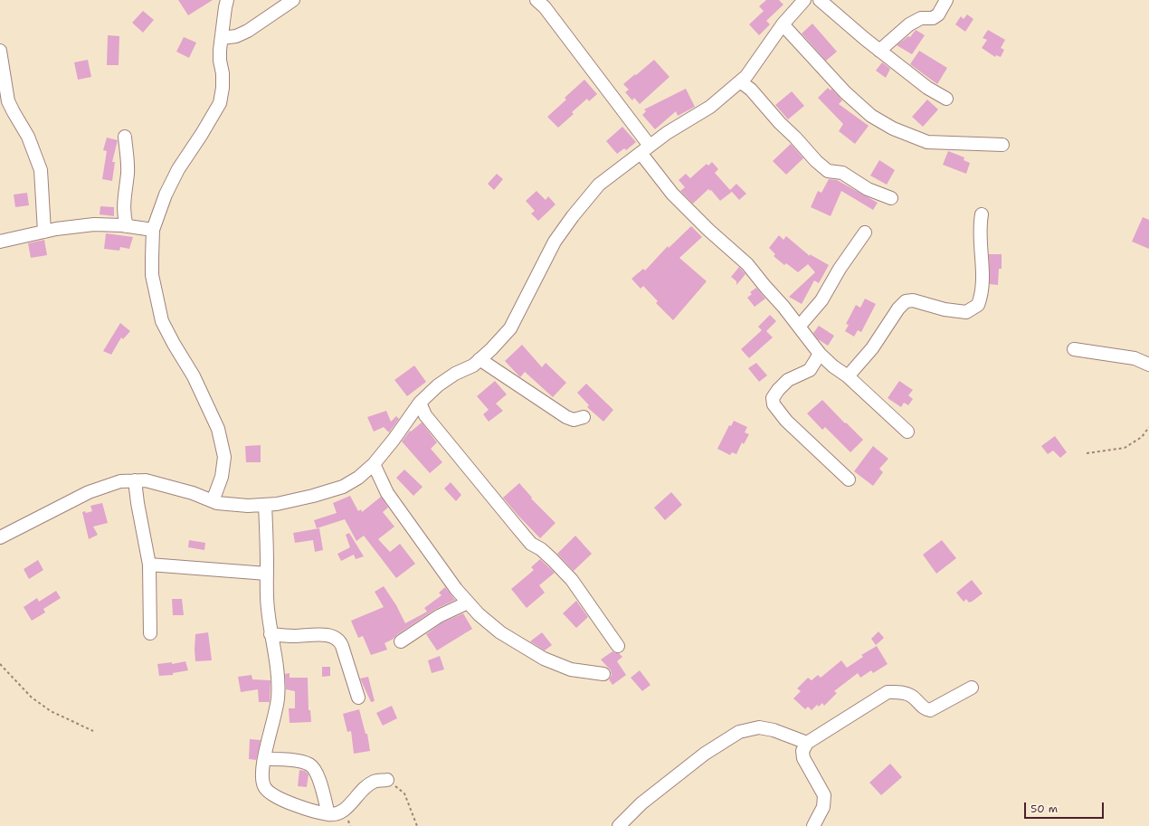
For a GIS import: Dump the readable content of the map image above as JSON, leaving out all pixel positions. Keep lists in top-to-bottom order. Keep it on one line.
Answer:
{"scale_bar":"50 m"}
